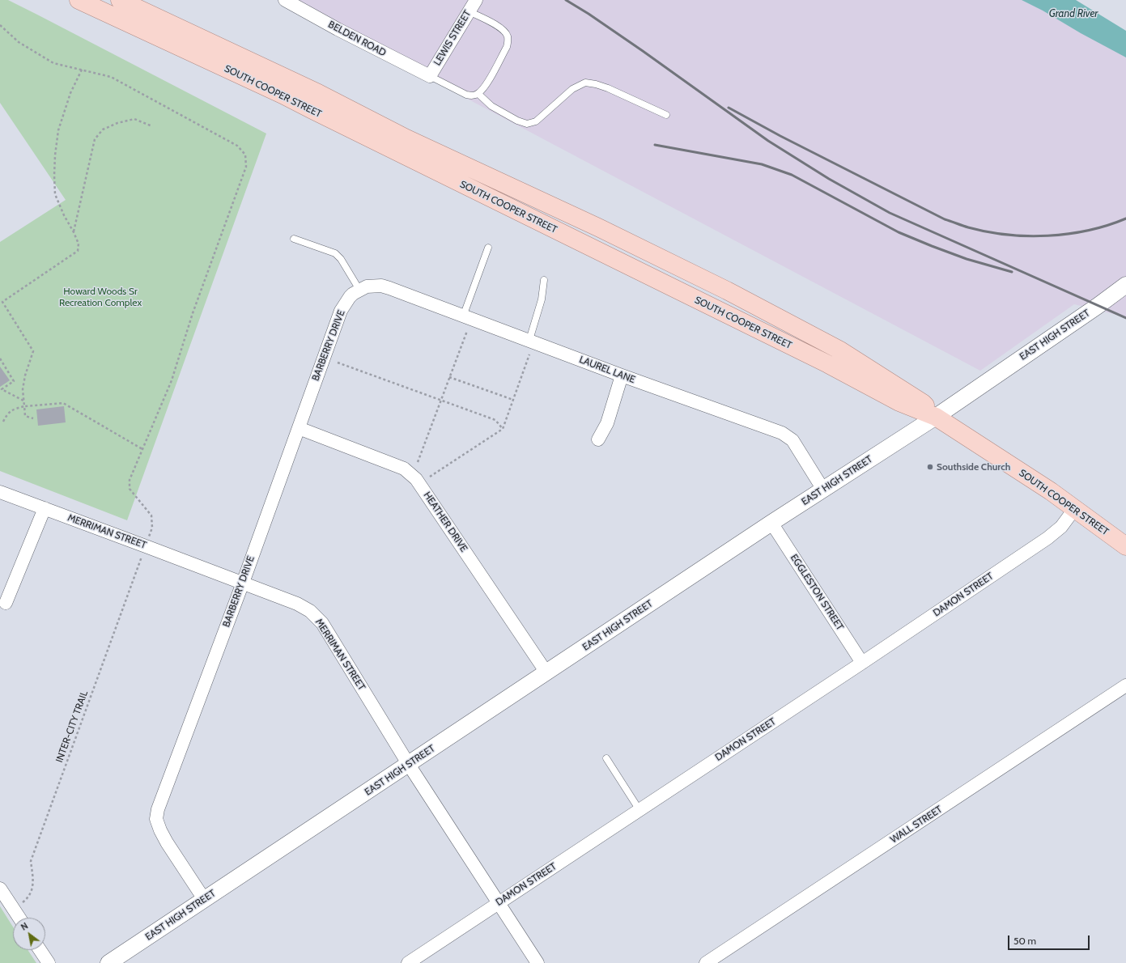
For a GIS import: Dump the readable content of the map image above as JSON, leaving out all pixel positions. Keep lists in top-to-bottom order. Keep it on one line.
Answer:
{"streets":{"main road":["SOUTH COOPER STREET"],"street":["LEWIS STREET","BELDEN ROAD","EAST HIGH STREET","BARBERRY DRIVE","LAUREL LANE","HEATHER DRIVE","MERRIMAN STREET","EGGLESTON STREET","DAMON STREET","WALL STREET"],"path":["INTER-CITY TRAIL"]},"crossings":[["LEWIS STREET","BELDEN ROAD"],["SOUTH COOPER STREET","EAST HIGH STREET"],["SOUTH COOPER STREET","DAMON STREET"],["EAST HIGH STREET","BARBERRY DRIVE"],["EAST HIGH STREET","LAUREL LANE"],["EAST HIGH STREET","HEATHER DRIVE"],["EAST HIGH STREET","MERRIMAN STREET"],["EAST HIGH STREET","EGGLESTON STREET"],["BARBERRY DRIVE","LAUREL LANE"],["BARBERRY DRIVE","HEATHER DRIVE"],["BARBERRY DRIVE","MERRIMAN STREET"],["MERRIMAN STREET","DAMON STREET"],["EGGLESTON STREET","DAMON STREET"]],"water":["Grand River"],"parks":["Howard Woods Sr Recreation Complex"],"places":["Southside Church"],"scale_bar":"50 m","north":"top left"}
